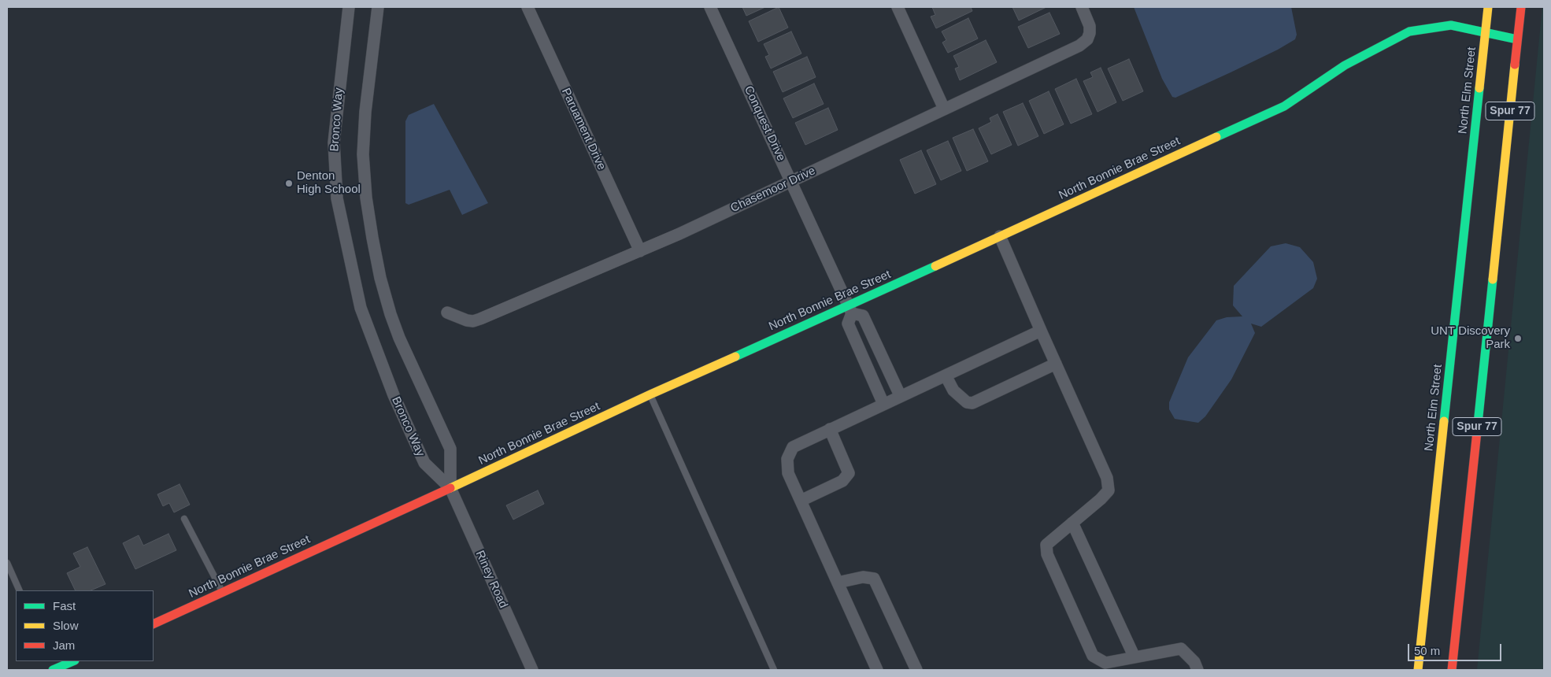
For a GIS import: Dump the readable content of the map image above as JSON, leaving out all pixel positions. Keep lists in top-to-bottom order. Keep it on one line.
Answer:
{"streets":{"main road":["North Elm Street","Spur 77","North Bonnie Brae Street"],"street":["Bronco Way","Conquest Drive","Paruament Drive","Chasemoor Drive","Riney Road"]},"crossings":[["North Elm Street","North Bonnie Brae Street"],["Spur 77","North Bonnie Brae Street"],["Bronco Way","North Bonnie Brae Street"],["Bronco Way","Riney Road"],["Conquest Drive","North Bonnie Brae Street"],["Conquest Drive","Chasemoor Drive"],["Paruament Drive","Chasemoor Drive"],["North Bonnie Brae Street","Riney Road"]],"places":["Denton High School","UNT Discovery Park"],"legend":["Fast","Slow","Jam"],"scale_bar":"50 m"}
